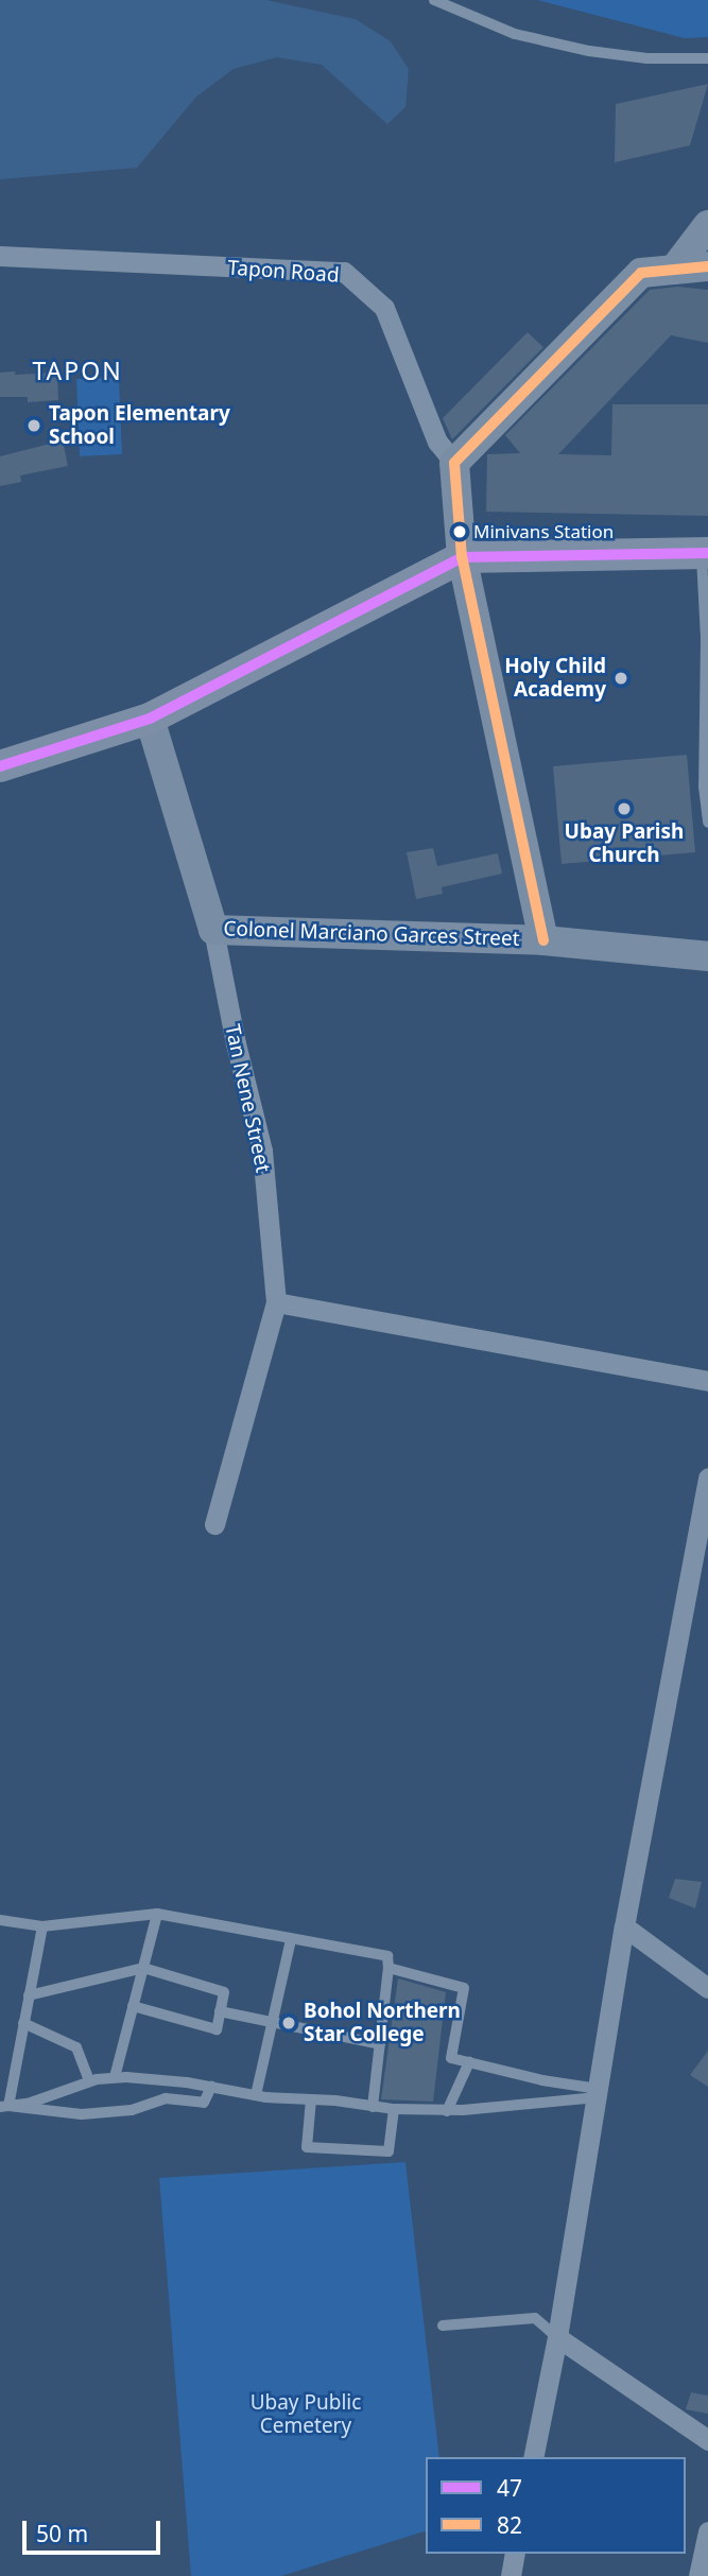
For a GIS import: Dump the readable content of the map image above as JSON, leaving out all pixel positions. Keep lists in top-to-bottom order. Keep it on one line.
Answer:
{"streets":{"street":["Tapon Road","Colonel Marciano Garces Street","Tan Nene Street"]},"crossings":[["Colonel Marciano Garces Street","Tan Nene Street"]],"districts":["TAPON"],"parks":["Ubay Public Cemetery"],"places":["Tapon Elementary School","Minivans Station","Holy Child Academy","Ubay Parish Church","Bohol Northern Star College"],"lines":["transit line 82","transit line 47"],"legend":["47","82"],"scale_bar":"50 m"}
